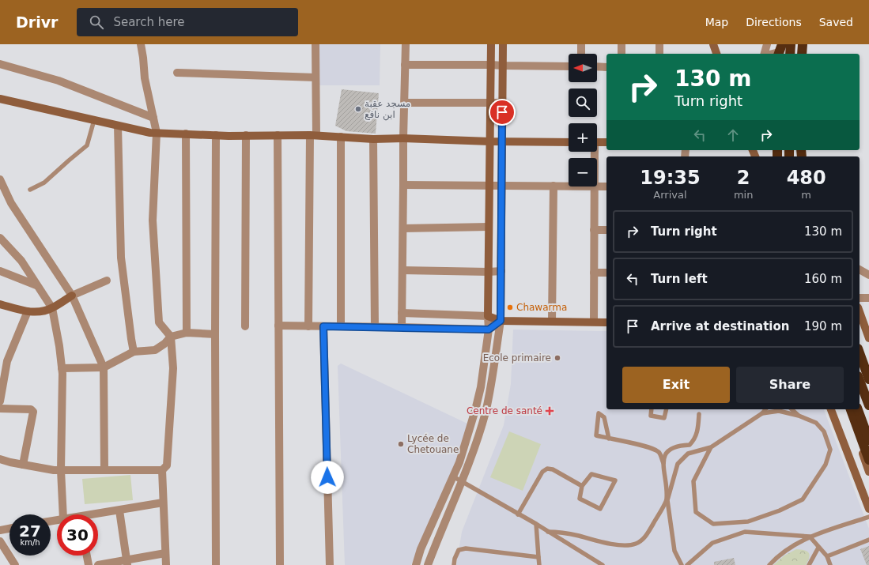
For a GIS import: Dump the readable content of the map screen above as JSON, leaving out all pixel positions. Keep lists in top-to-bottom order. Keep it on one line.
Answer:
{"places":{"other":["مسجد عقبة ابن نافع","Chawarma","Ecole primaire","Lycée de Chetouane"],"health":["Centre de santé"]},"north":"left","page":{"header":"Drivr","search":"Search here","nav":["Map","Directions","Saved"],"map_buttons":["+","−"],"turn":["130 m","Turn right"],"eta":["19:35","Arrival","2","min","480","m"],"list":[{"name":"Turn right","value":"130 m"},{"name":"Turn left","value":"160 m"},{"name":"Arrive at destination","value":"190 m"}],"buttons":["Exit","Share"],"speed":"27 km/h","limit":"30"}}
